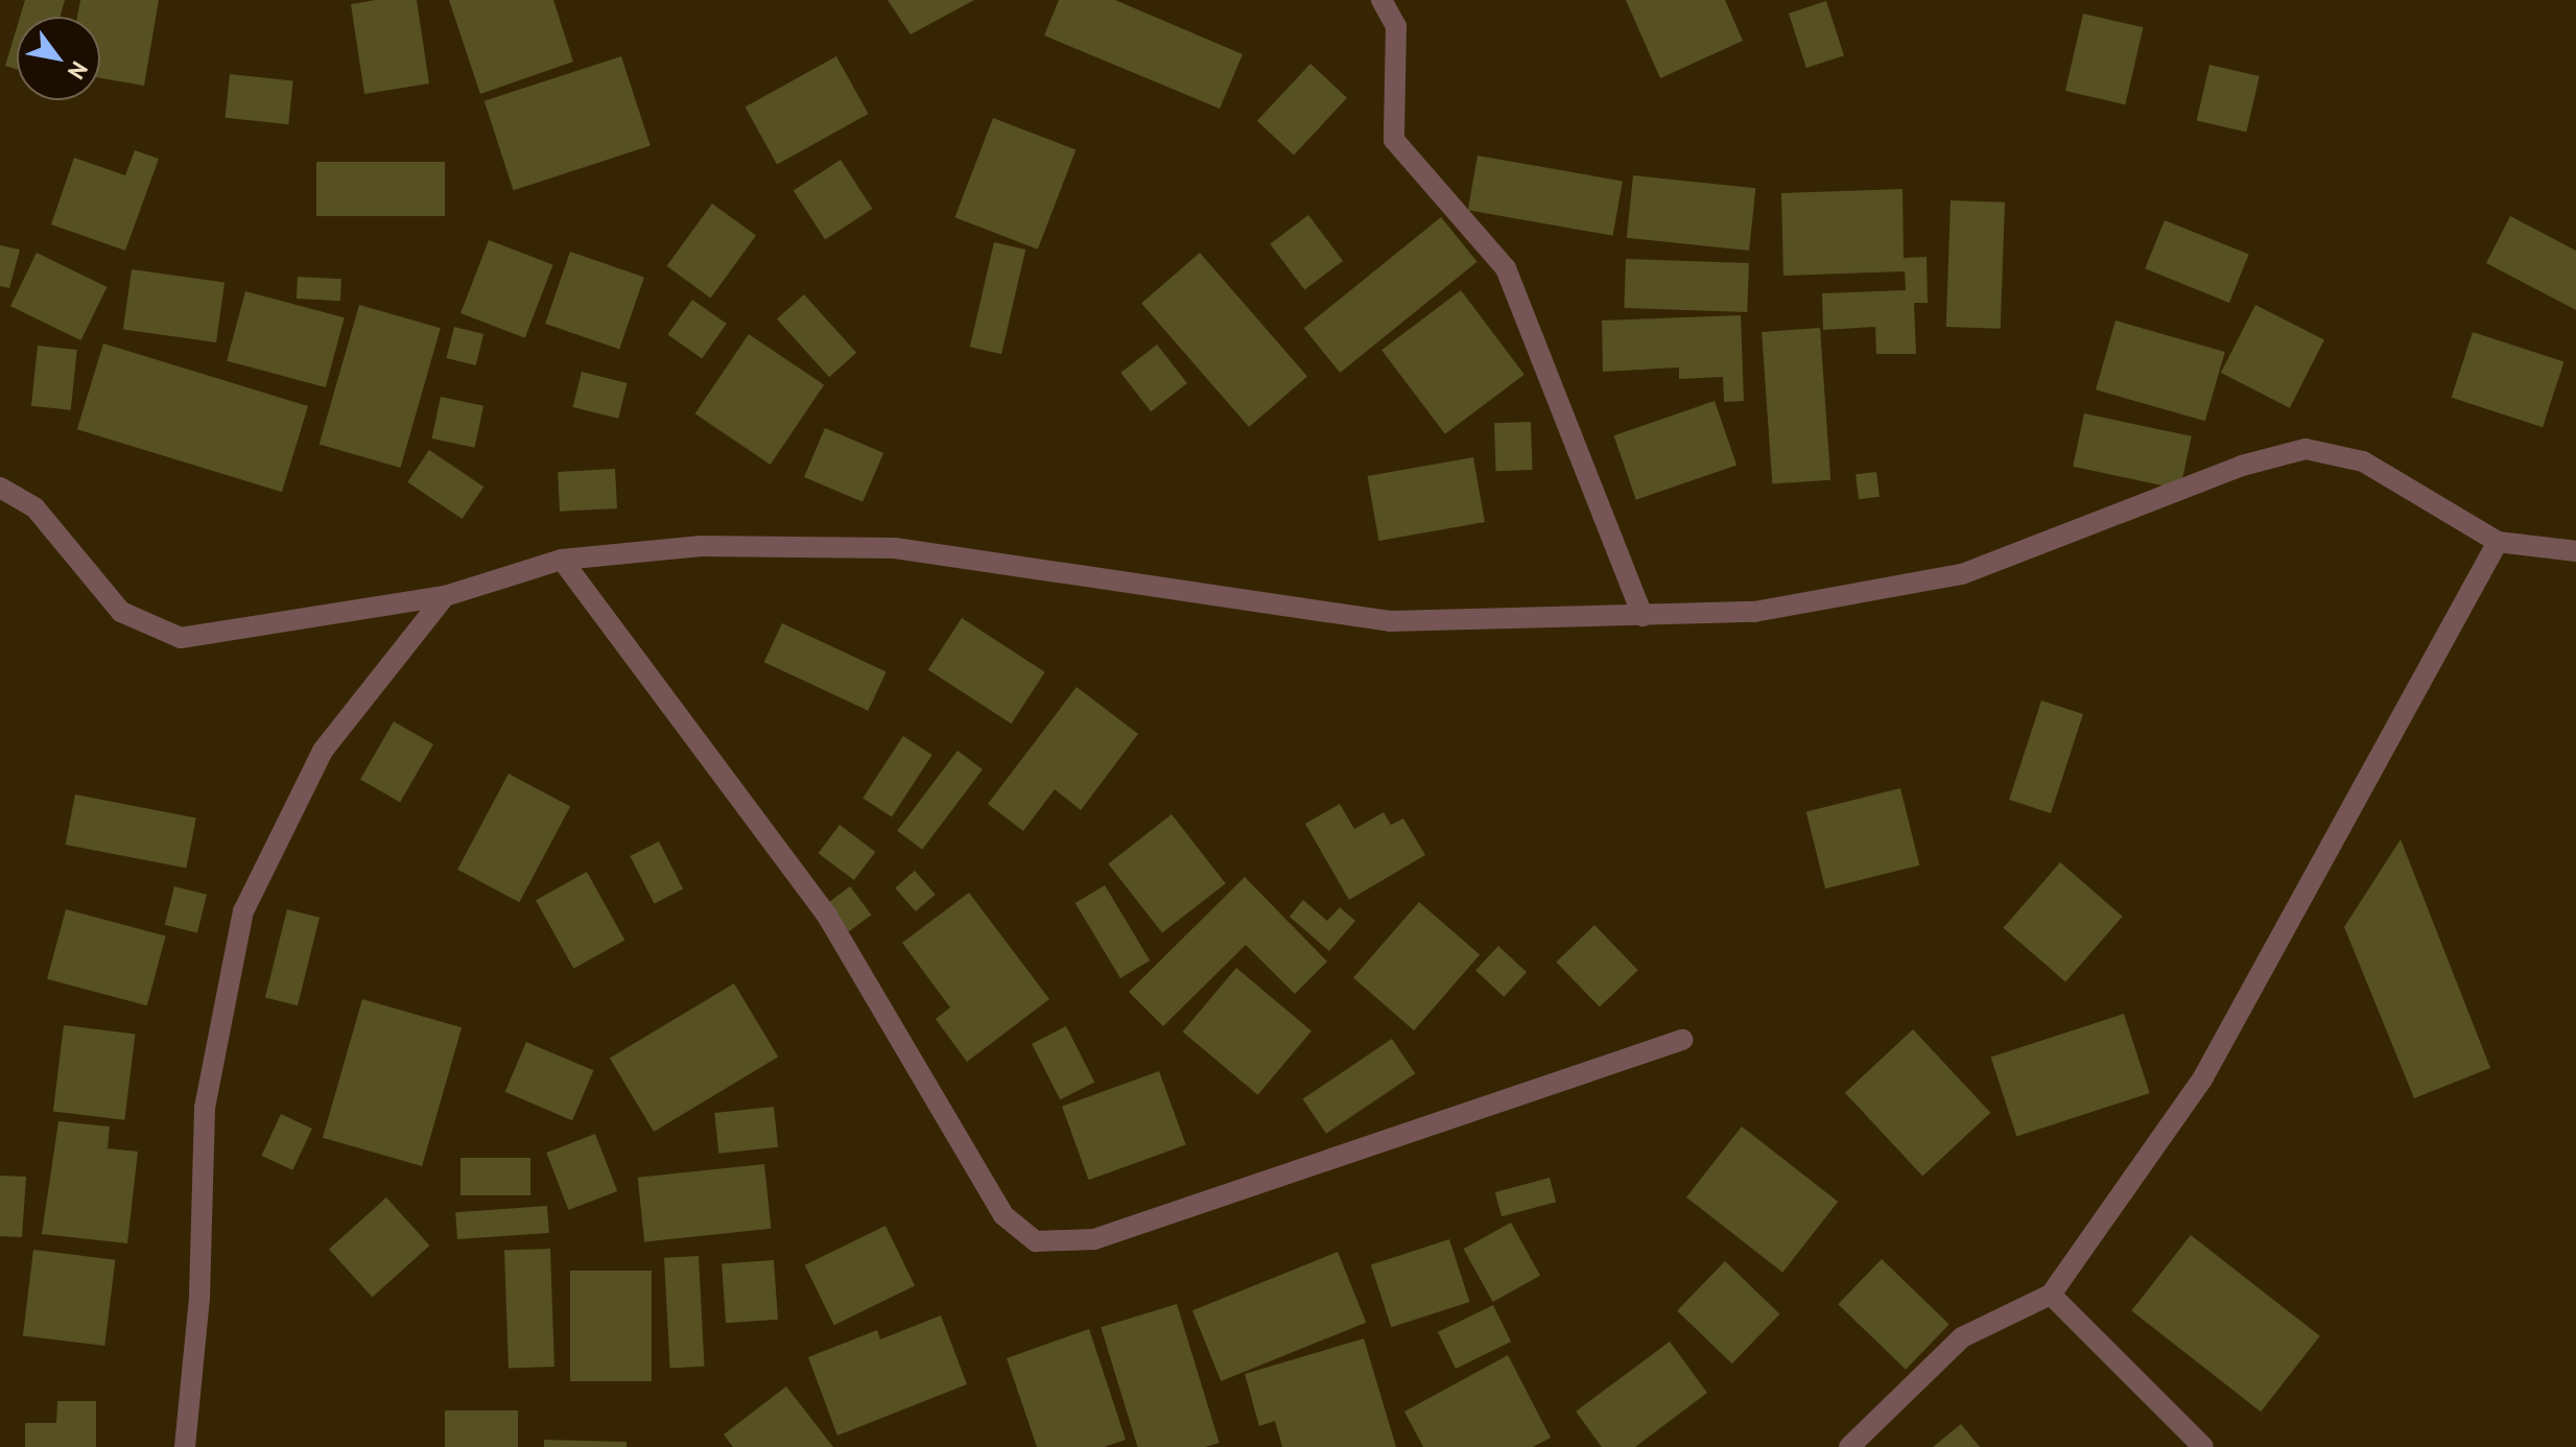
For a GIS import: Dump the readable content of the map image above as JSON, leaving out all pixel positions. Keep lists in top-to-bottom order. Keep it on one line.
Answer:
{"north":"bottom right"}
